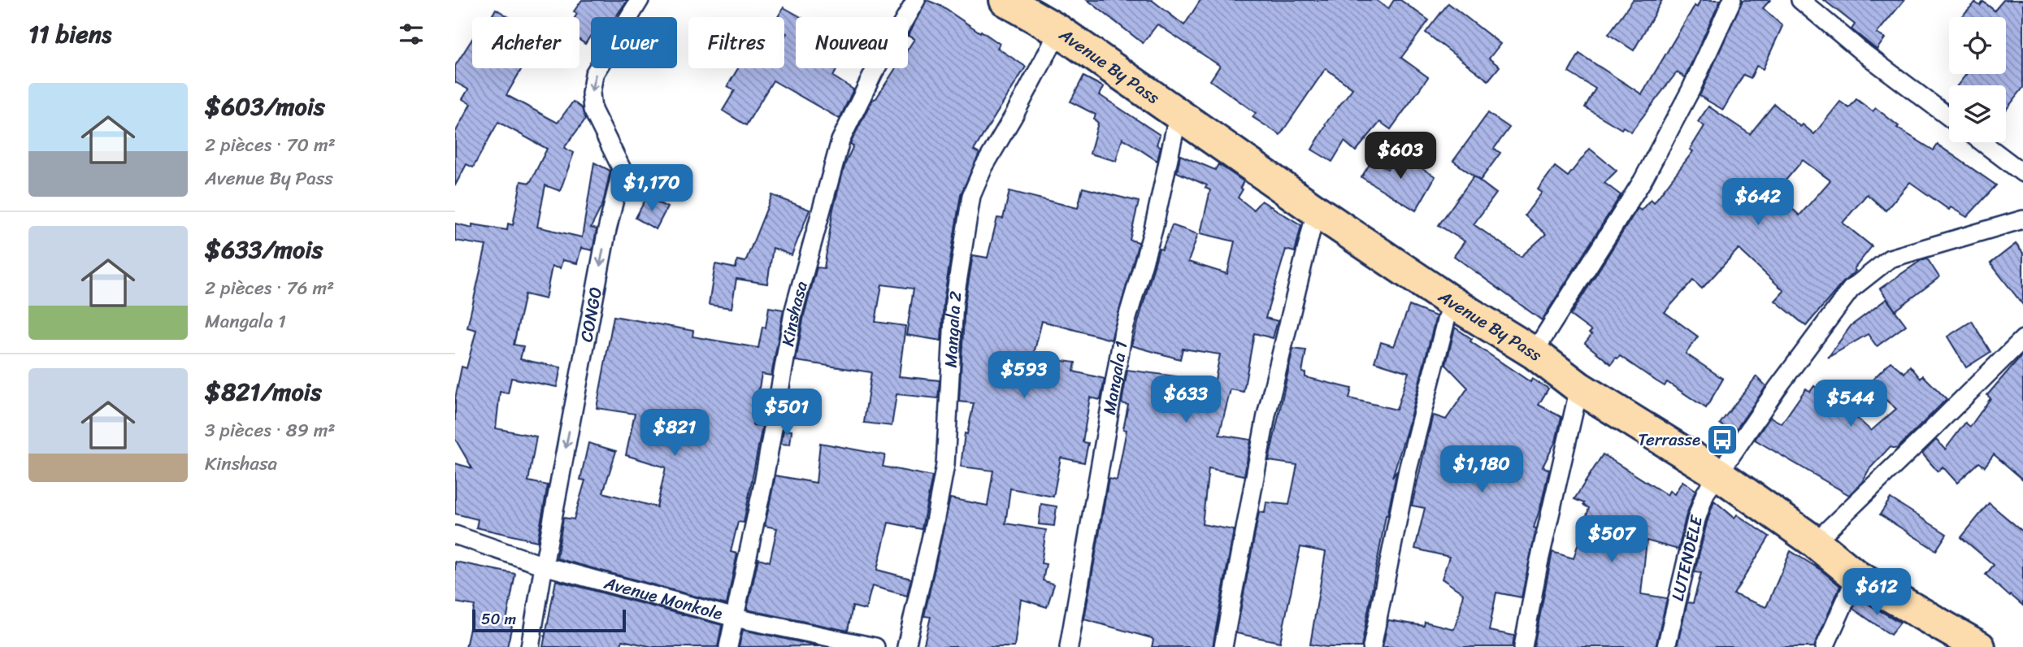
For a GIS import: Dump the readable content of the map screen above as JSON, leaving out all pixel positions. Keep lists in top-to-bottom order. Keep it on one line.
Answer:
{"streets":{"highway":["Avenue By Pass"],"street":["CONGO","Kinshasa","Mangala 2","Mangala 1","LUTENDELE","Avenue Monkole"]},"crossings":[["Avenue By Pass","Mangala 2"],["Avenue By Pass","Mangala 1"],["Avenue By Pass","LUTENDELE"],["CONGO","Avenue Monkole"],["Kinshasa","Avenue Monkole"]],"one_way":["CONGO"],"places":{"bus stop":["Terrasse"]},"scale_bar":"50 m","page":{"heading":"11 biens","chip":["Acheter","Louer","Filtres","Nouveau"],"list":[{"name":"$603/mois","note":"2 pièces · 70 m² · Avenue By Pass"},{"name":"$633/mois","note":"2 pièces · 76 m² · Mangala 1"},{"name":"$821/mois","note":"3 pièces · 89 m² · Kinshasa"}],"price":["$603","$1,170","$642","$593","$633","$544","$501","$821","$1,180","$507","$612"],"scale":"50 m"}}
